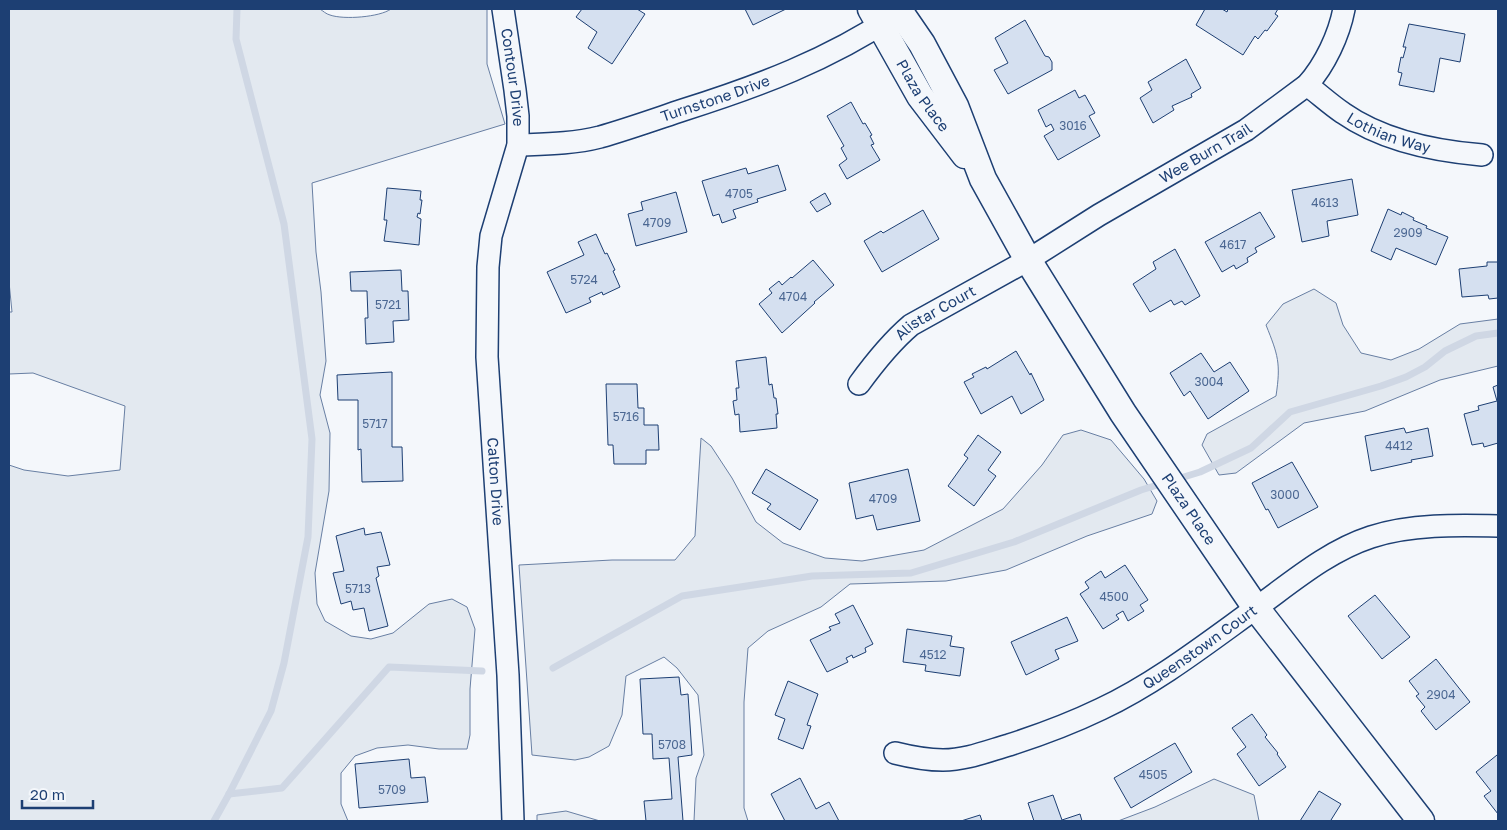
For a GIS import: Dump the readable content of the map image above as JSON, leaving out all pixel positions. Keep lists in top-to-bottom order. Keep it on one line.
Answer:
{"streets":{"street":["Contour Drive","Plaza Place","Turnstone Drive","Lothian Way","Wee Burn Trail","Alistar Court","Calton Drive","Queenstown Court"]},"crossings":[["Contour Drive","Turnstone Drive"],["Contour Drive","Calton Drive"],["Plaza Place","Turnstone Drive"],["Plaza Place","Wee Burn Trail"],["Plaza Place","Alistar Court"],["Plaza Place","Queenstown Court"],["Turnstone Drive","Calton Drive"],["Lothian Way","Wee Burn Trail"],["Wee Burn Trail","Alistar Court"]],"house_numbers":["3016","4705","4613","4709","2909","4617","5724","4704","5721","3004","5716","5717","4412","3000","4709","5713","4500","4512","2904","5708","4505","5709"],"scale_bar":"20 m"}
